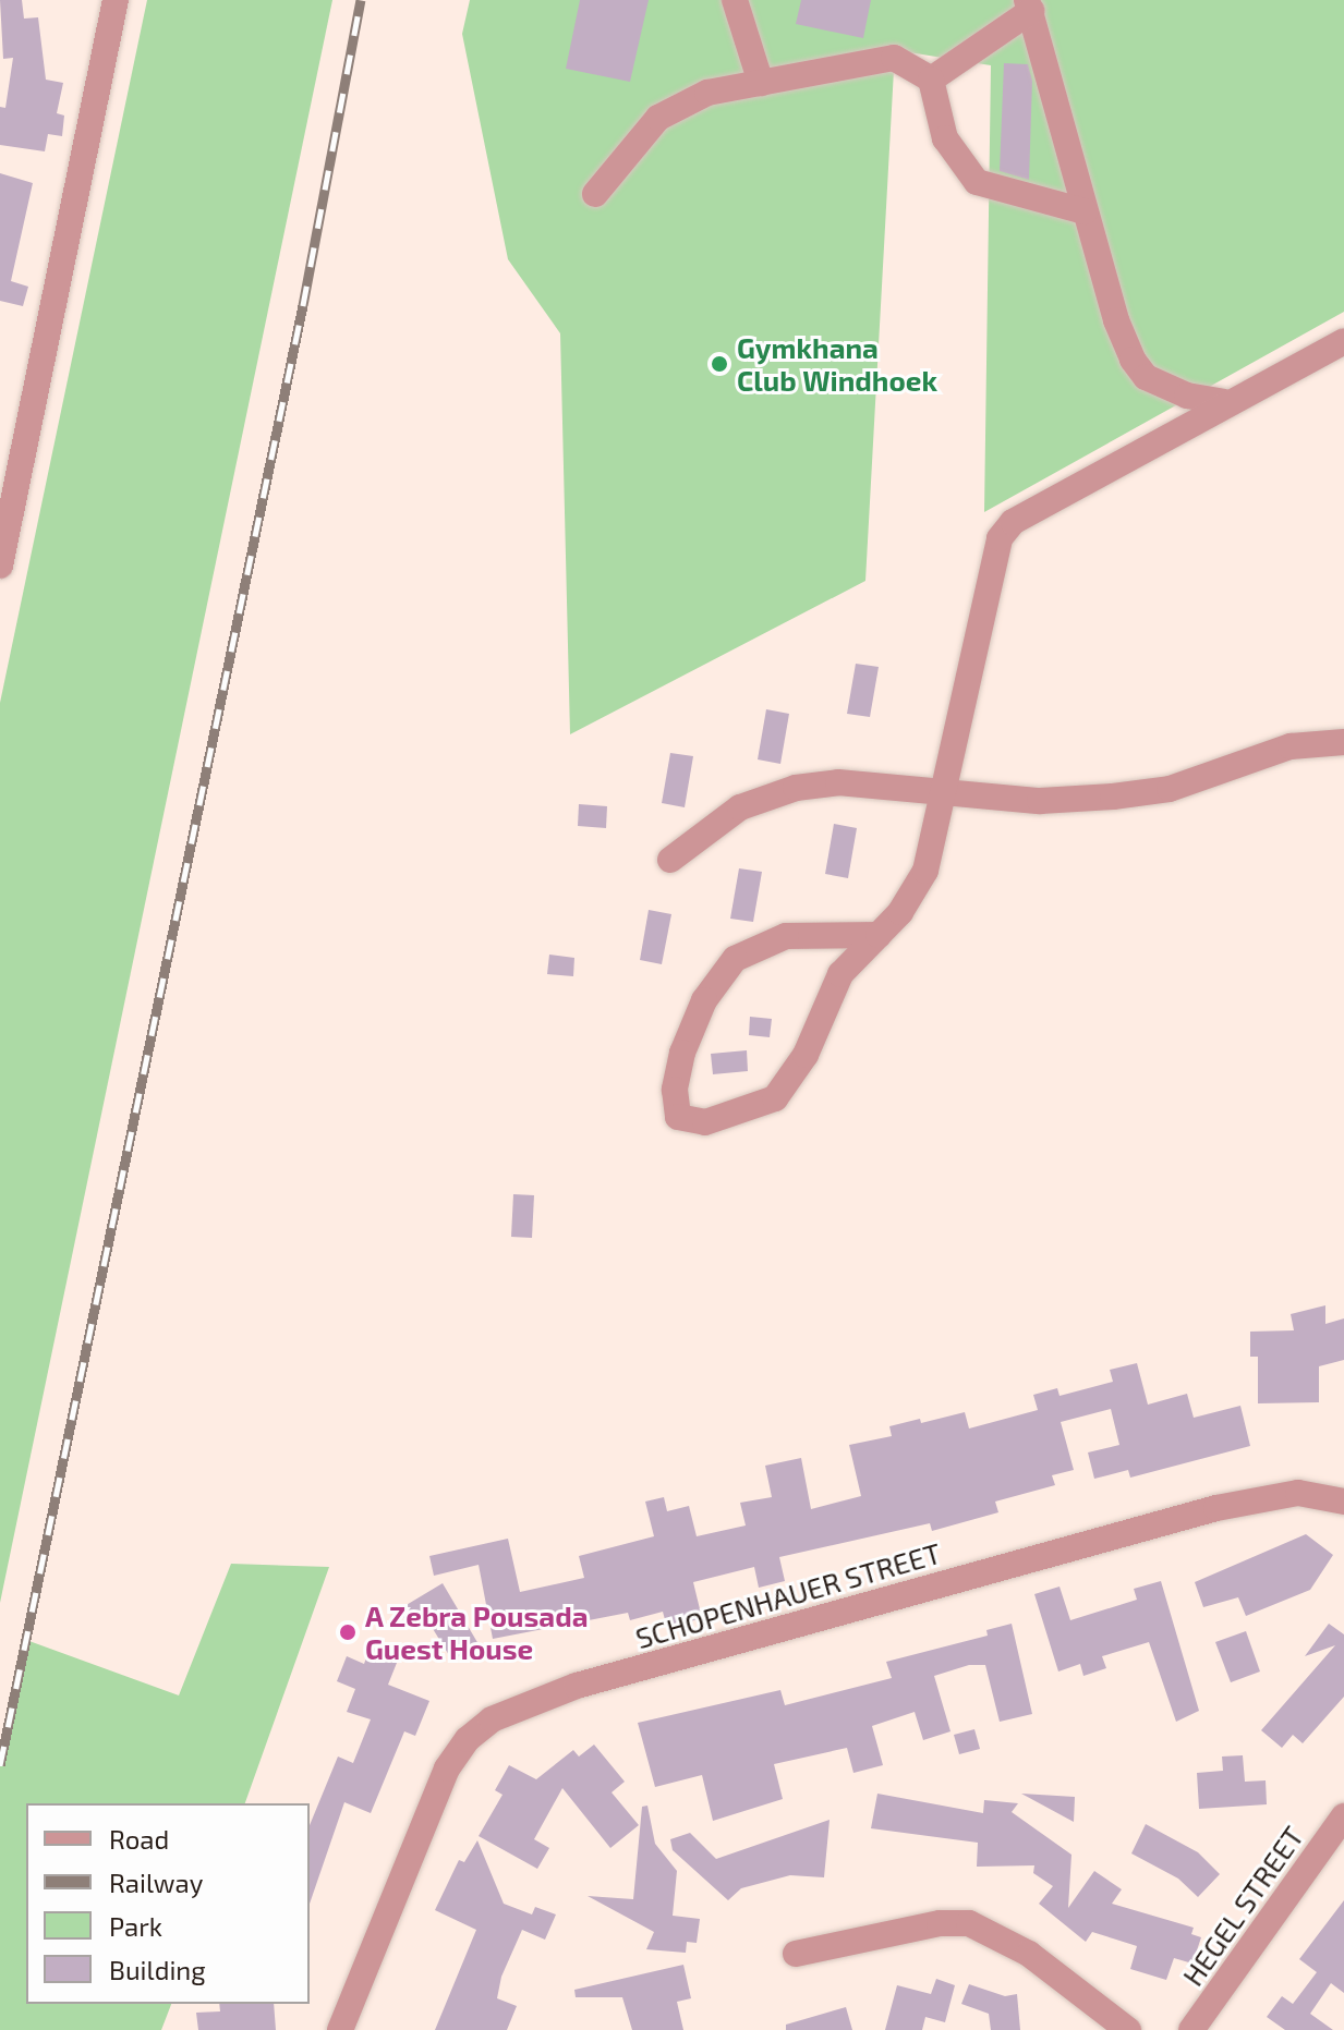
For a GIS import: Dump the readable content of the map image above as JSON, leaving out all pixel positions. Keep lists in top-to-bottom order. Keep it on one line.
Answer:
{"streets":{"street":["SCHOPENHAUER STREET","HEGEL STREET"]},"places":["Gymkhana Club Windhoek","A Zebra Pousada Guest House"],"legend":["Road","Railway","Park","Building"]}
